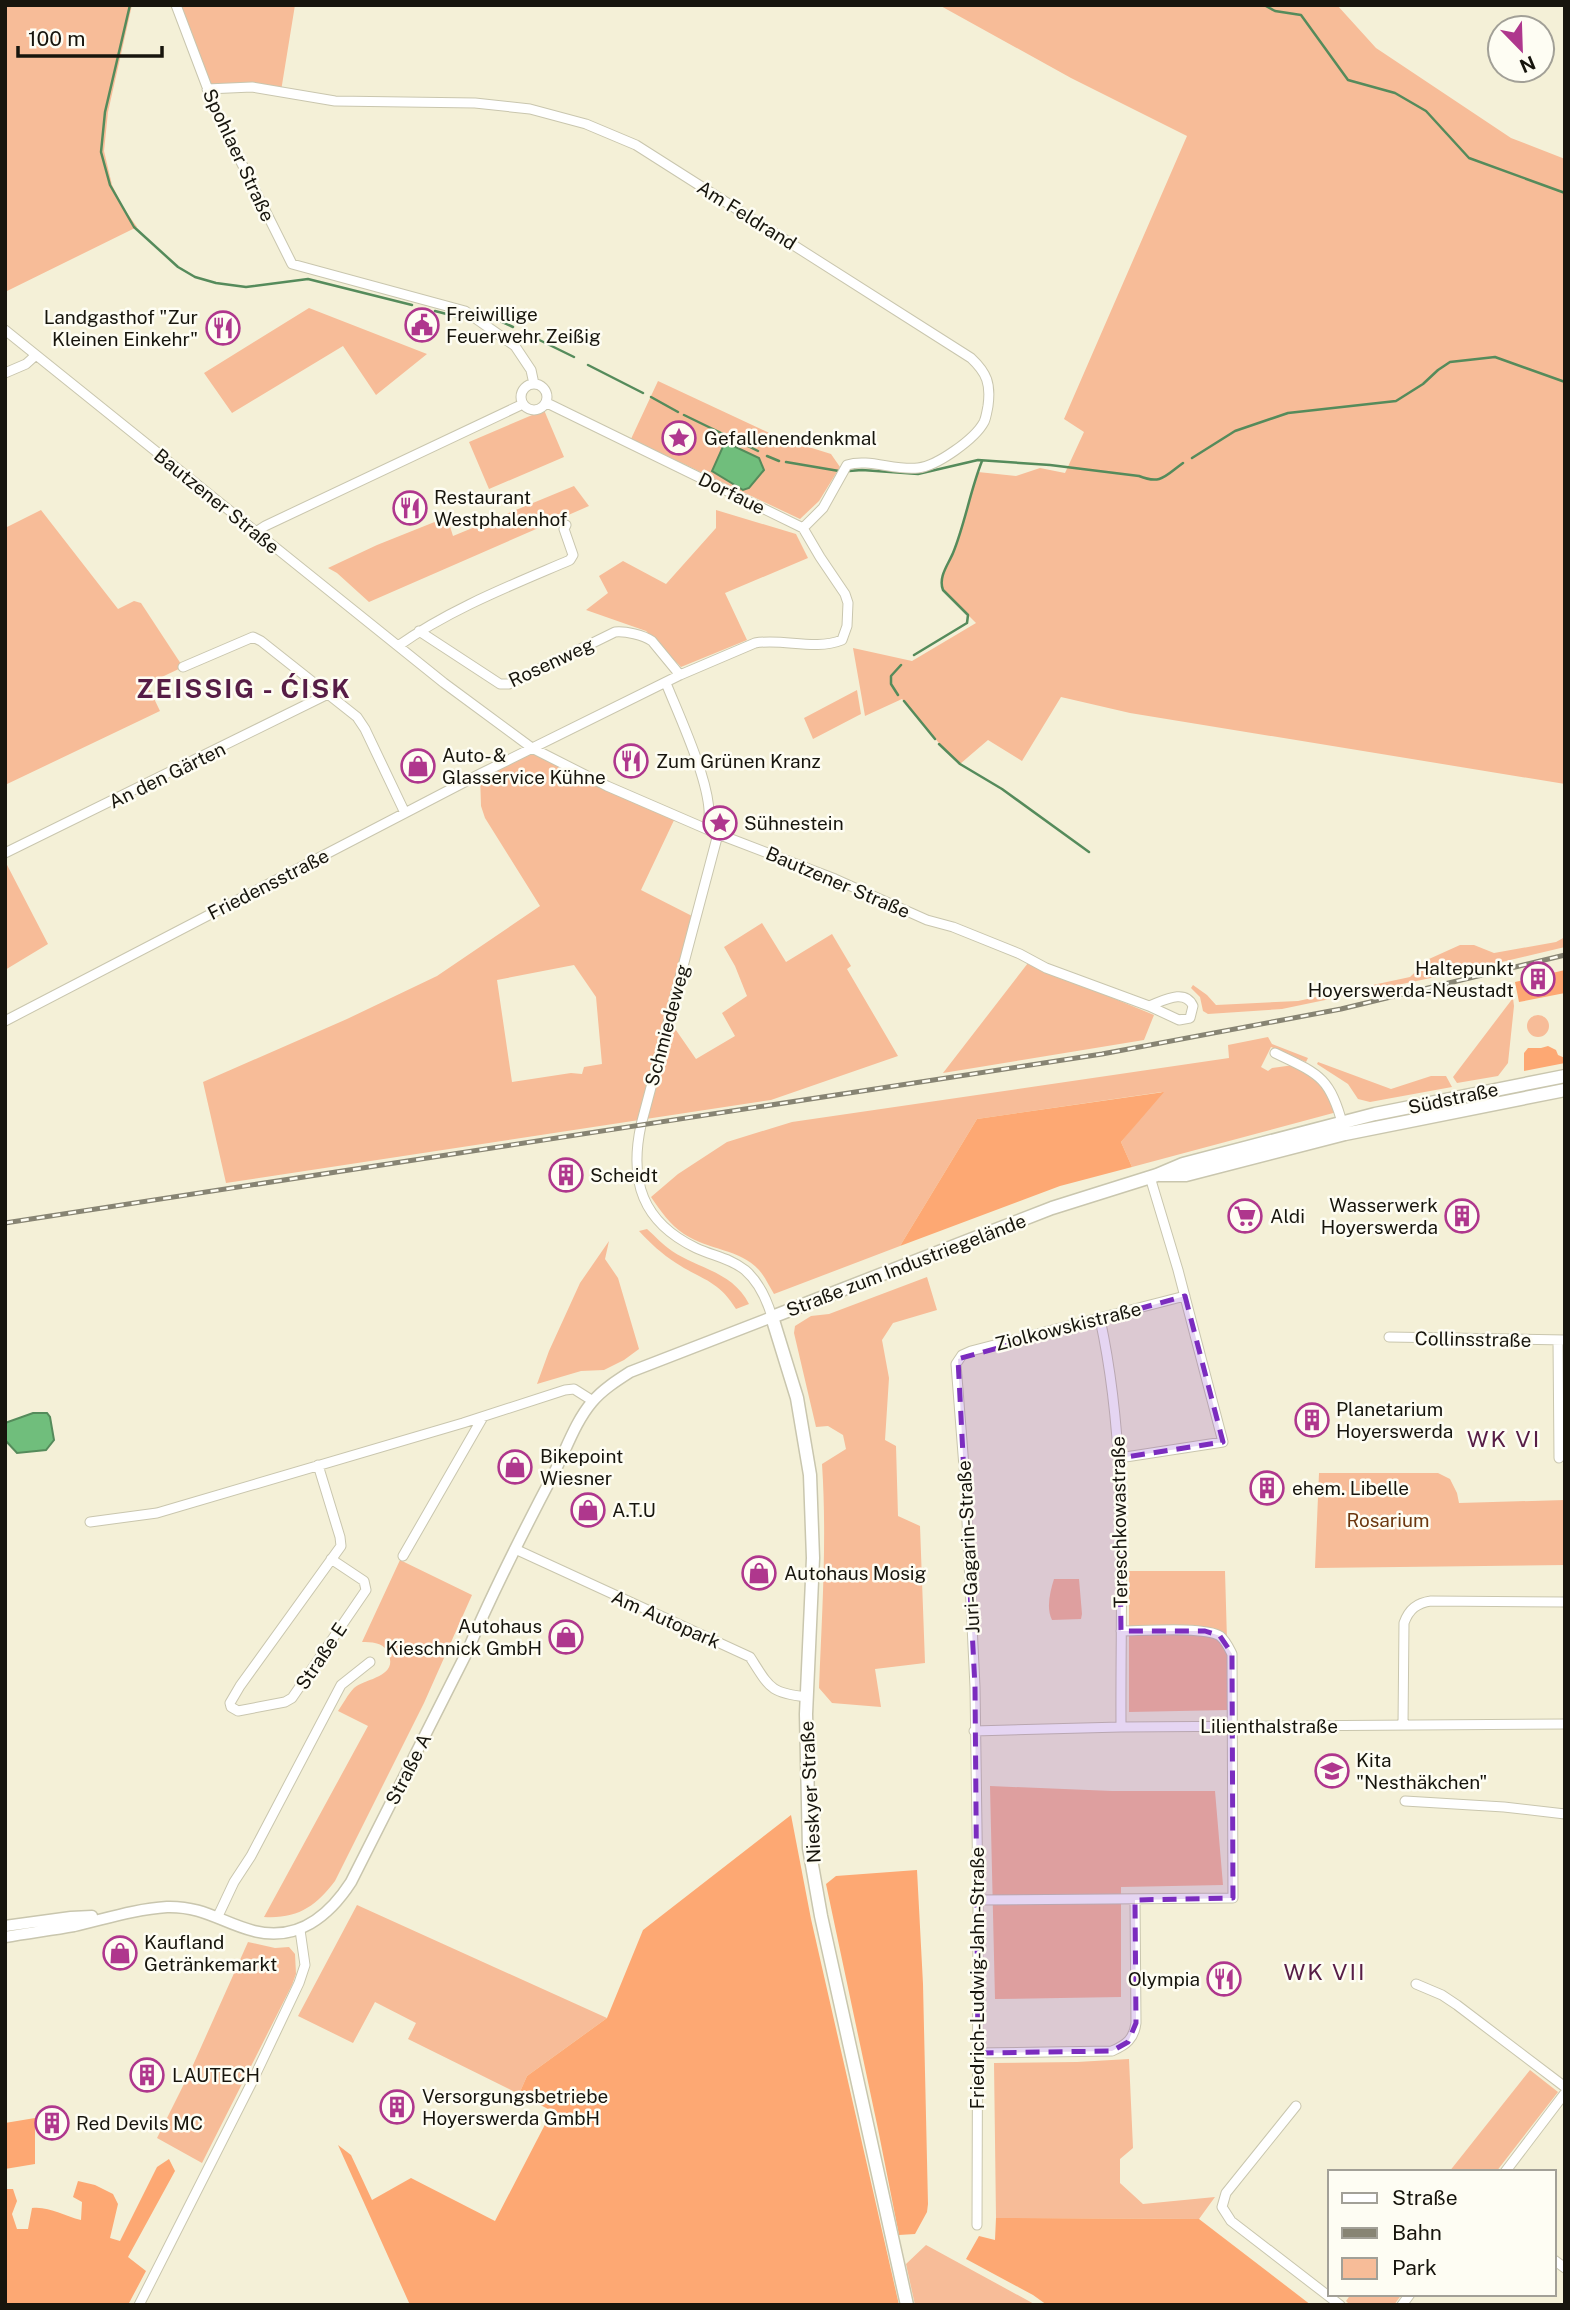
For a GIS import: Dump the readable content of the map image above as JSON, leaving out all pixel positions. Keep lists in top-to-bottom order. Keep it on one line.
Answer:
{"streets":{"main road":["Südstraße","Straße zum Industriegelände","Nieskyer Straße"],"street":["Spohlaer Straße","Am Feldrand","Dorfaue","Bautzener Straße","Rosenweg","An den Gärten","Friedensstraße","Schmiedeweg","Ziolkowskistraße","Collinsstraße","Tereschkowastraße","Juri-Gagarin-Straße","Am Autopark","Straße E","Lilienthalstraße","Straße A","Friedrich-Ludwig-Jahn-Straße"]},"crossings":[["Spohlaer Straße","Am Feldrand"],["Spohlaer Straße","Dorfaue"],["Am Feldrand","Dorfaue"],["Dorfaue","Bautzener Straße"],["Bautzener Straße","Friedensstraße"],["Bautzener Straße","Schmiedeweg"],["Schmiedeweg","Straße zum Industriegelände"],["Südstraße","Straße zum Industriegelände"],["Straße zum Industriegelände","Straße A"],["Straße zum Industriegelände","Nieskyer Straße"],["Ziolkowskistraße","Tereschkowastraße"],["Ziolkowskistraße","Juri-Gagarin-Straße"],["Tereschkowastraße","Lilienthalstraße"],["Juri-Gagarin-Straße","Lilienthalstraße"],["Juri-Gagarin-Straße","Friedrich-Ludwig-Jahn-Straße"],["Am Autopark","Straße A"],["Am Autopark","Nieskyer Straße"],["Lilienthalstraße","Friedrich-Ludwig-Jahn-Straße"],["Straße A","Nieskyer Straße"]],"districts":["ZEISSIG - ĆISK","WK VI","WK VII"],"parks":["Rosarium"],"places":{"public building":["Freiwillige Feuerwehr Zeißig"],"restaurant":["Landgasthof \"Zur Kleinen Einkehr\"","Restaurant Westphalenhof","Zum Grünen Kranz","Olympia"],"place":["Gefallenendenkmal","Sühnestein"],"shop":["Auto- & Glasservice Kühne","Bikepoint Wiesner","A.T.U","Autohaus Mosig","Autohaus Kieschnick GmbH","Kaufland Getränkemarkt"],"building":["Haltepunkt Hoyerswerda-Neustadt","Scheidt","Wasserwerk Hoyerswerda","Planetarium Hoyerswerda","ehem. Libelle","LAUTECH","Versorgungsbetriebe Hoyerswerda GmbH","Red Devils MC"],"supermarket":["Aldi"],"school or university":["Kita \"Nesthäkchen\""]},"legend":["Straße","Bahn","Park"],"scale_bar":"100 m","north":"bottom right"}
